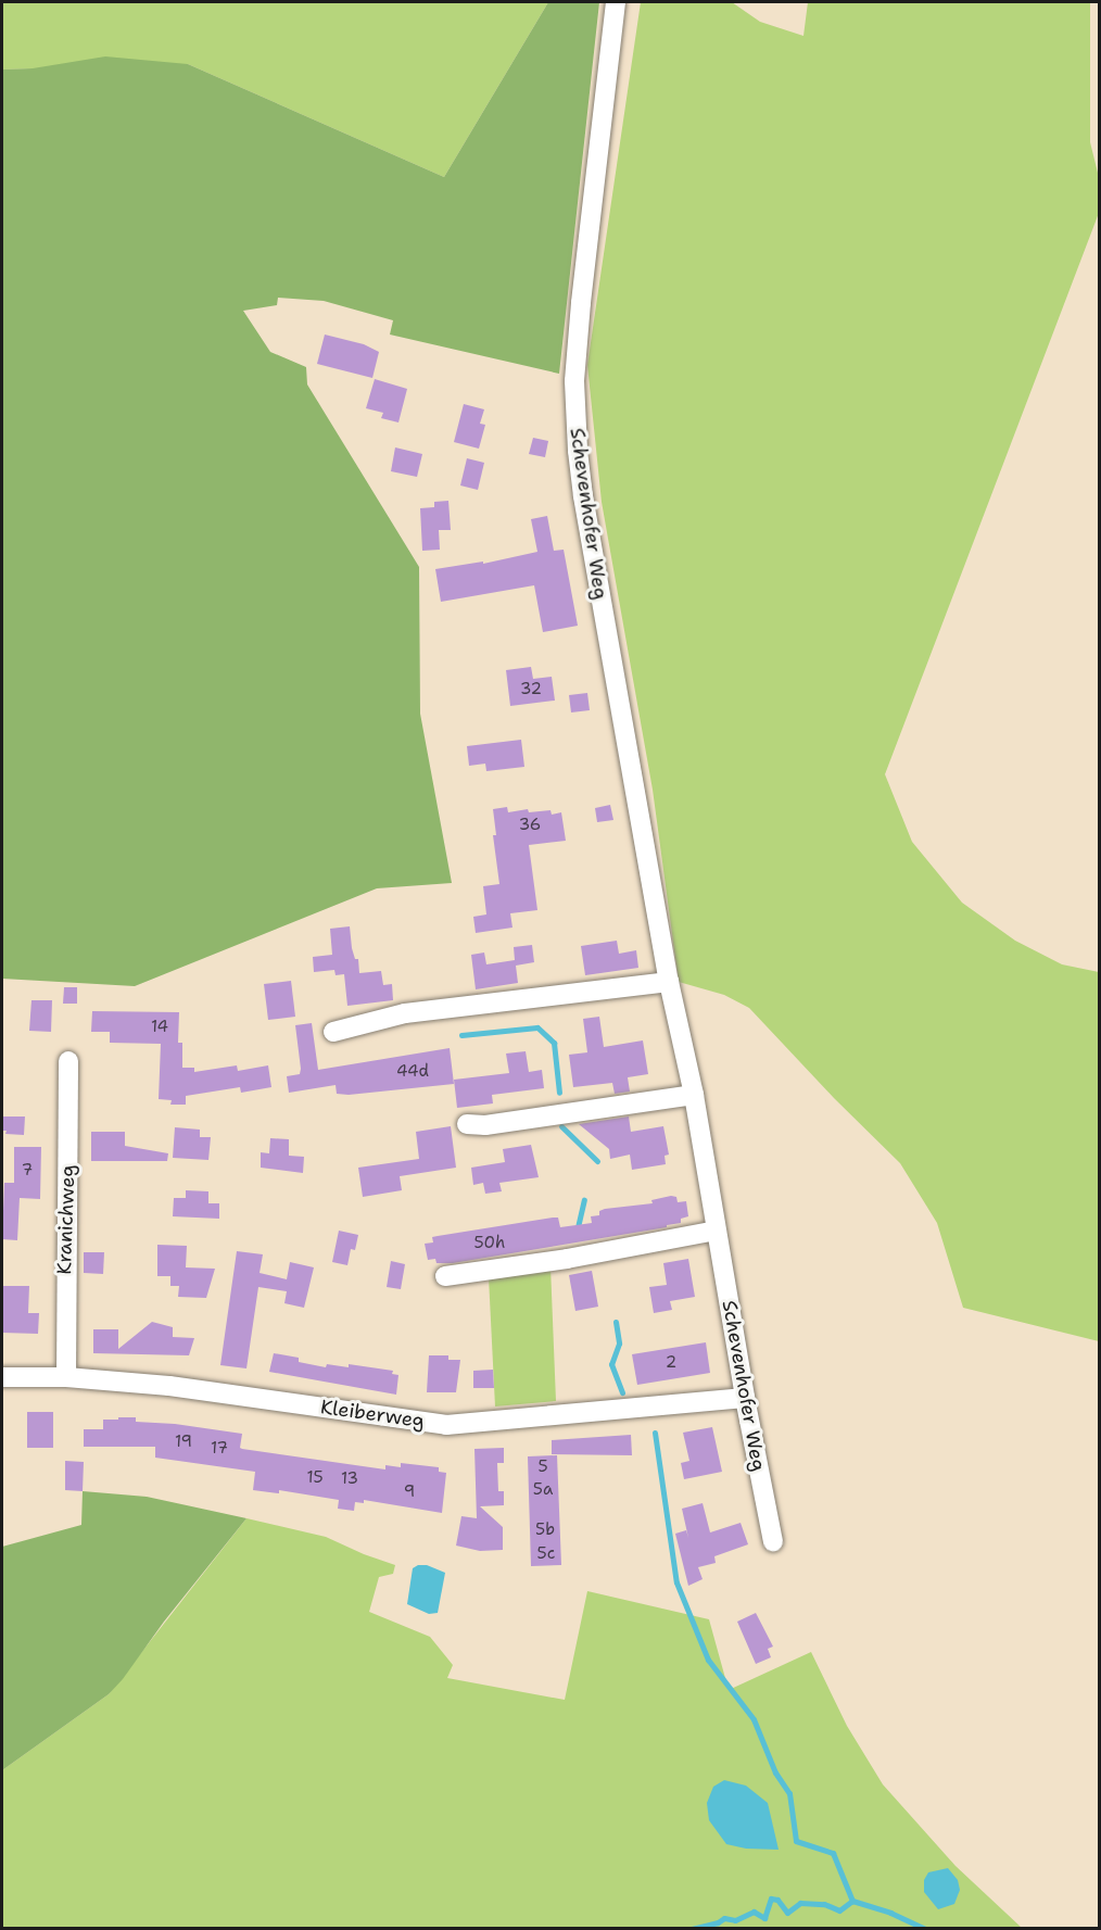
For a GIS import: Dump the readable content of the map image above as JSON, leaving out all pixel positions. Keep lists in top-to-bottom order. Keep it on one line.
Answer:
{"streets":{"street":["Schevenhofer Weg","Kranichweg","Kleiberweg"]},"crossings":[["Schevenhofer Weg","Kleiberweg"],["Kranichweg","Kleiberweg"]],"house_numbers":["32","36","14","44d","7","50h","2","19","17","5","15","13","5a","9","5b","5c"]}
